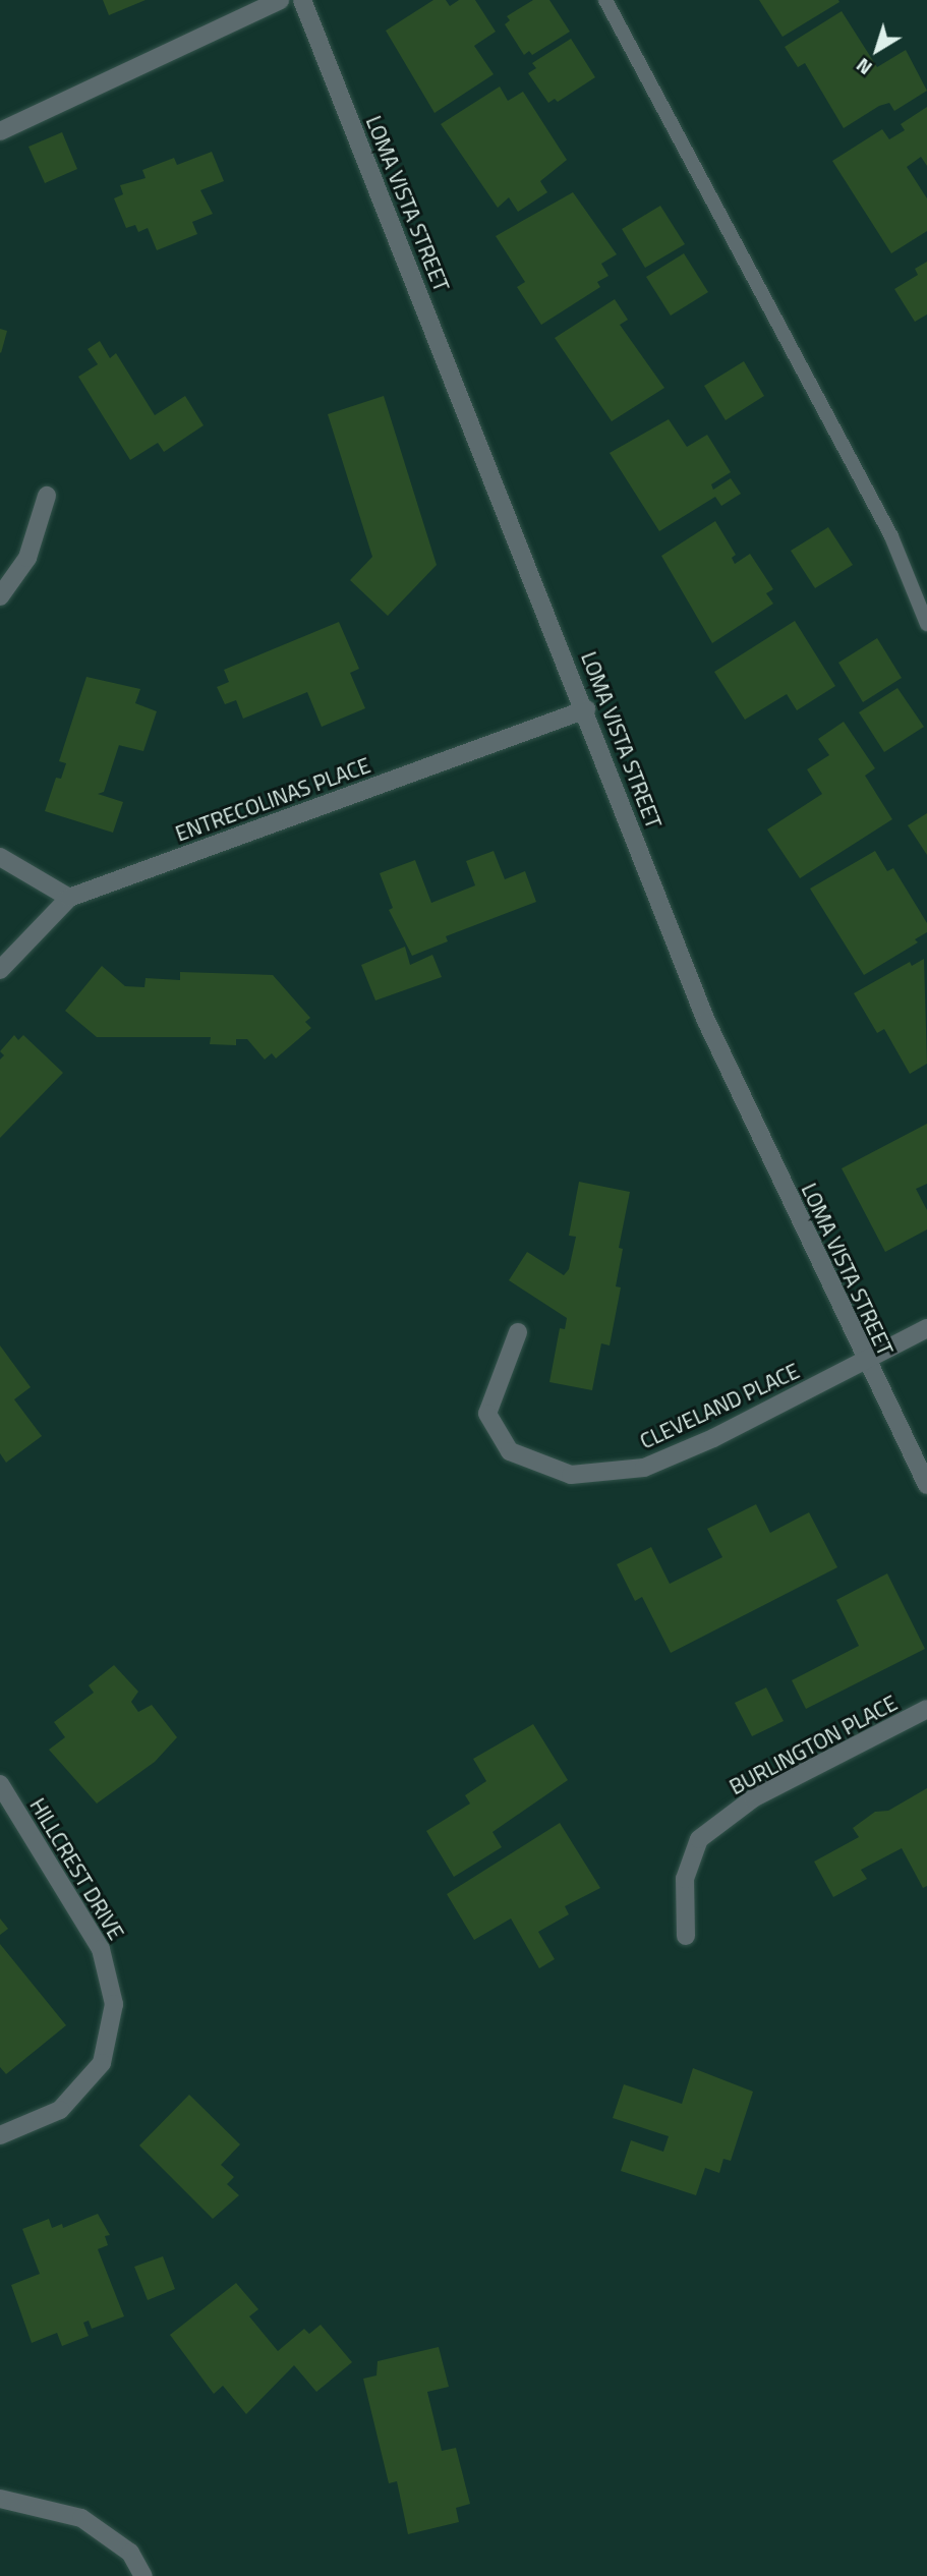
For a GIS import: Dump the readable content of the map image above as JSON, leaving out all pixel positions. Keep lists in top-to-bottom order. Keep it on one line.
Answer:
{"streets":{"street":["LOMA VISTA STREET","ENTRECOLINAS PLACE","CLEVELAND PLACE","BURLINGTON PLACE","HILLCREST DRIVE"]},"crossings":[["LOMA VISTA STREET","ENTRECOLINAS PLACE"],["LOMA VISTA STREET","CLEVELAND PLACE"]],"north":"bottom left"}
